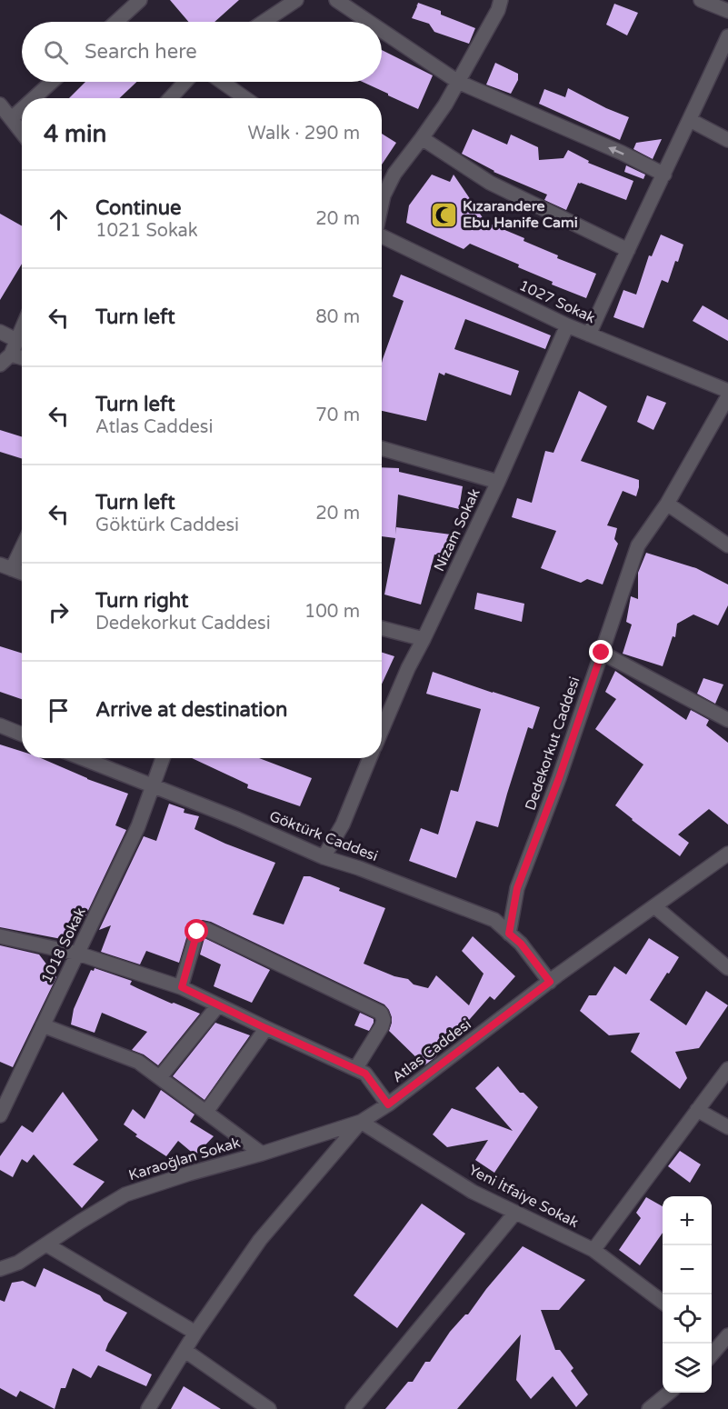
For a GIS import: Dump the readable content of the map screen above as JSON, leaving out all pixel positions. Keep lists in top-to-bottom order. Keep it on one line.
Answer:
{"streets":{"street":["1027 Sokak","Nizam Sokak","Dedekorkut Caddesi","Göktürk Caddesi","1018 Sokak","Atlas Caddesi","Karaoğlan Sokak","Yeni İtfaiye Sokak"]},"crossings":[["1027 Sokak","Nizam Sokak"],["Dedekorkut Caddesi","Göktürk Caddesi"],["Göktürk Caddesi","1018 Sokak"],["Göktürk Caddesi","Atlas Caddesi"],["Atlas Caddesi","Karaoğlan Sokak"],["Atlas Caddesi","Yeni İtfaiye Sokak"],["Karaoğlan Sokak","Yeni İtfaiye Sokak"]],"places":{"mosque":["Kızarandere Ebu Hanife Cami"]},"page":{"search":"Search here","heading":["4 min","Walk · 290 m"],"list":[["Continue","1021 Sokak","20 m"],["Turn left","80 m"],["Turn left","Atlas Caddesi","70 m"],["Turn left","Göktürk Caddesi","20 m"],["Turn right","Dedekorkut Caddesi","100 m"],"Arrive at destination"],"map_buttons":["+","−"]}}
